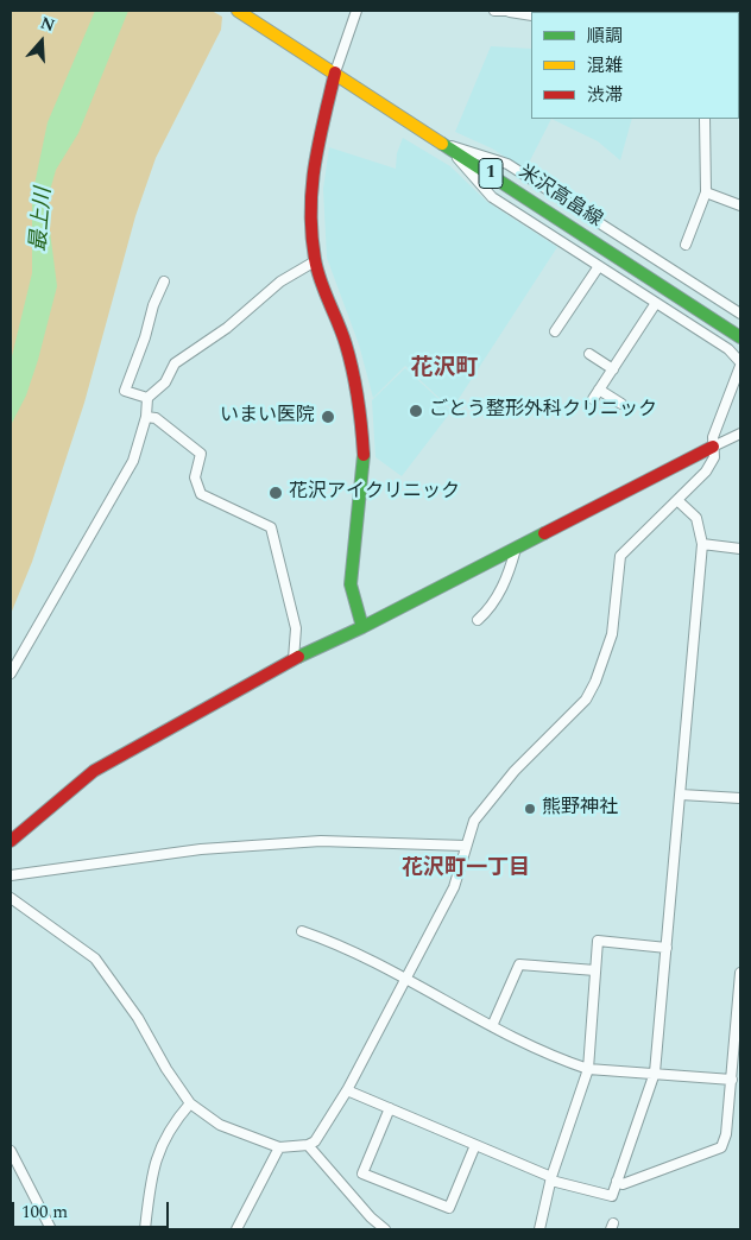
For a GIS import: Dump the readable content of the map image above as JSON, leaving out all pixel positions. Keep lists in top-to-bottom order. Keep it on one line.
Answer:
{"streets":{"street":["1","米沢高畠線"]},"districts":["花沢町","花沢町一丁目"],"water":["最上川"],"places":["ごとう整形外科クリニック","いまい医院","花沢アイクリニック","熊野神社"],"legend":["順調","混雑","渋滞"],"scale_bar":"100 m","north":"top"}
